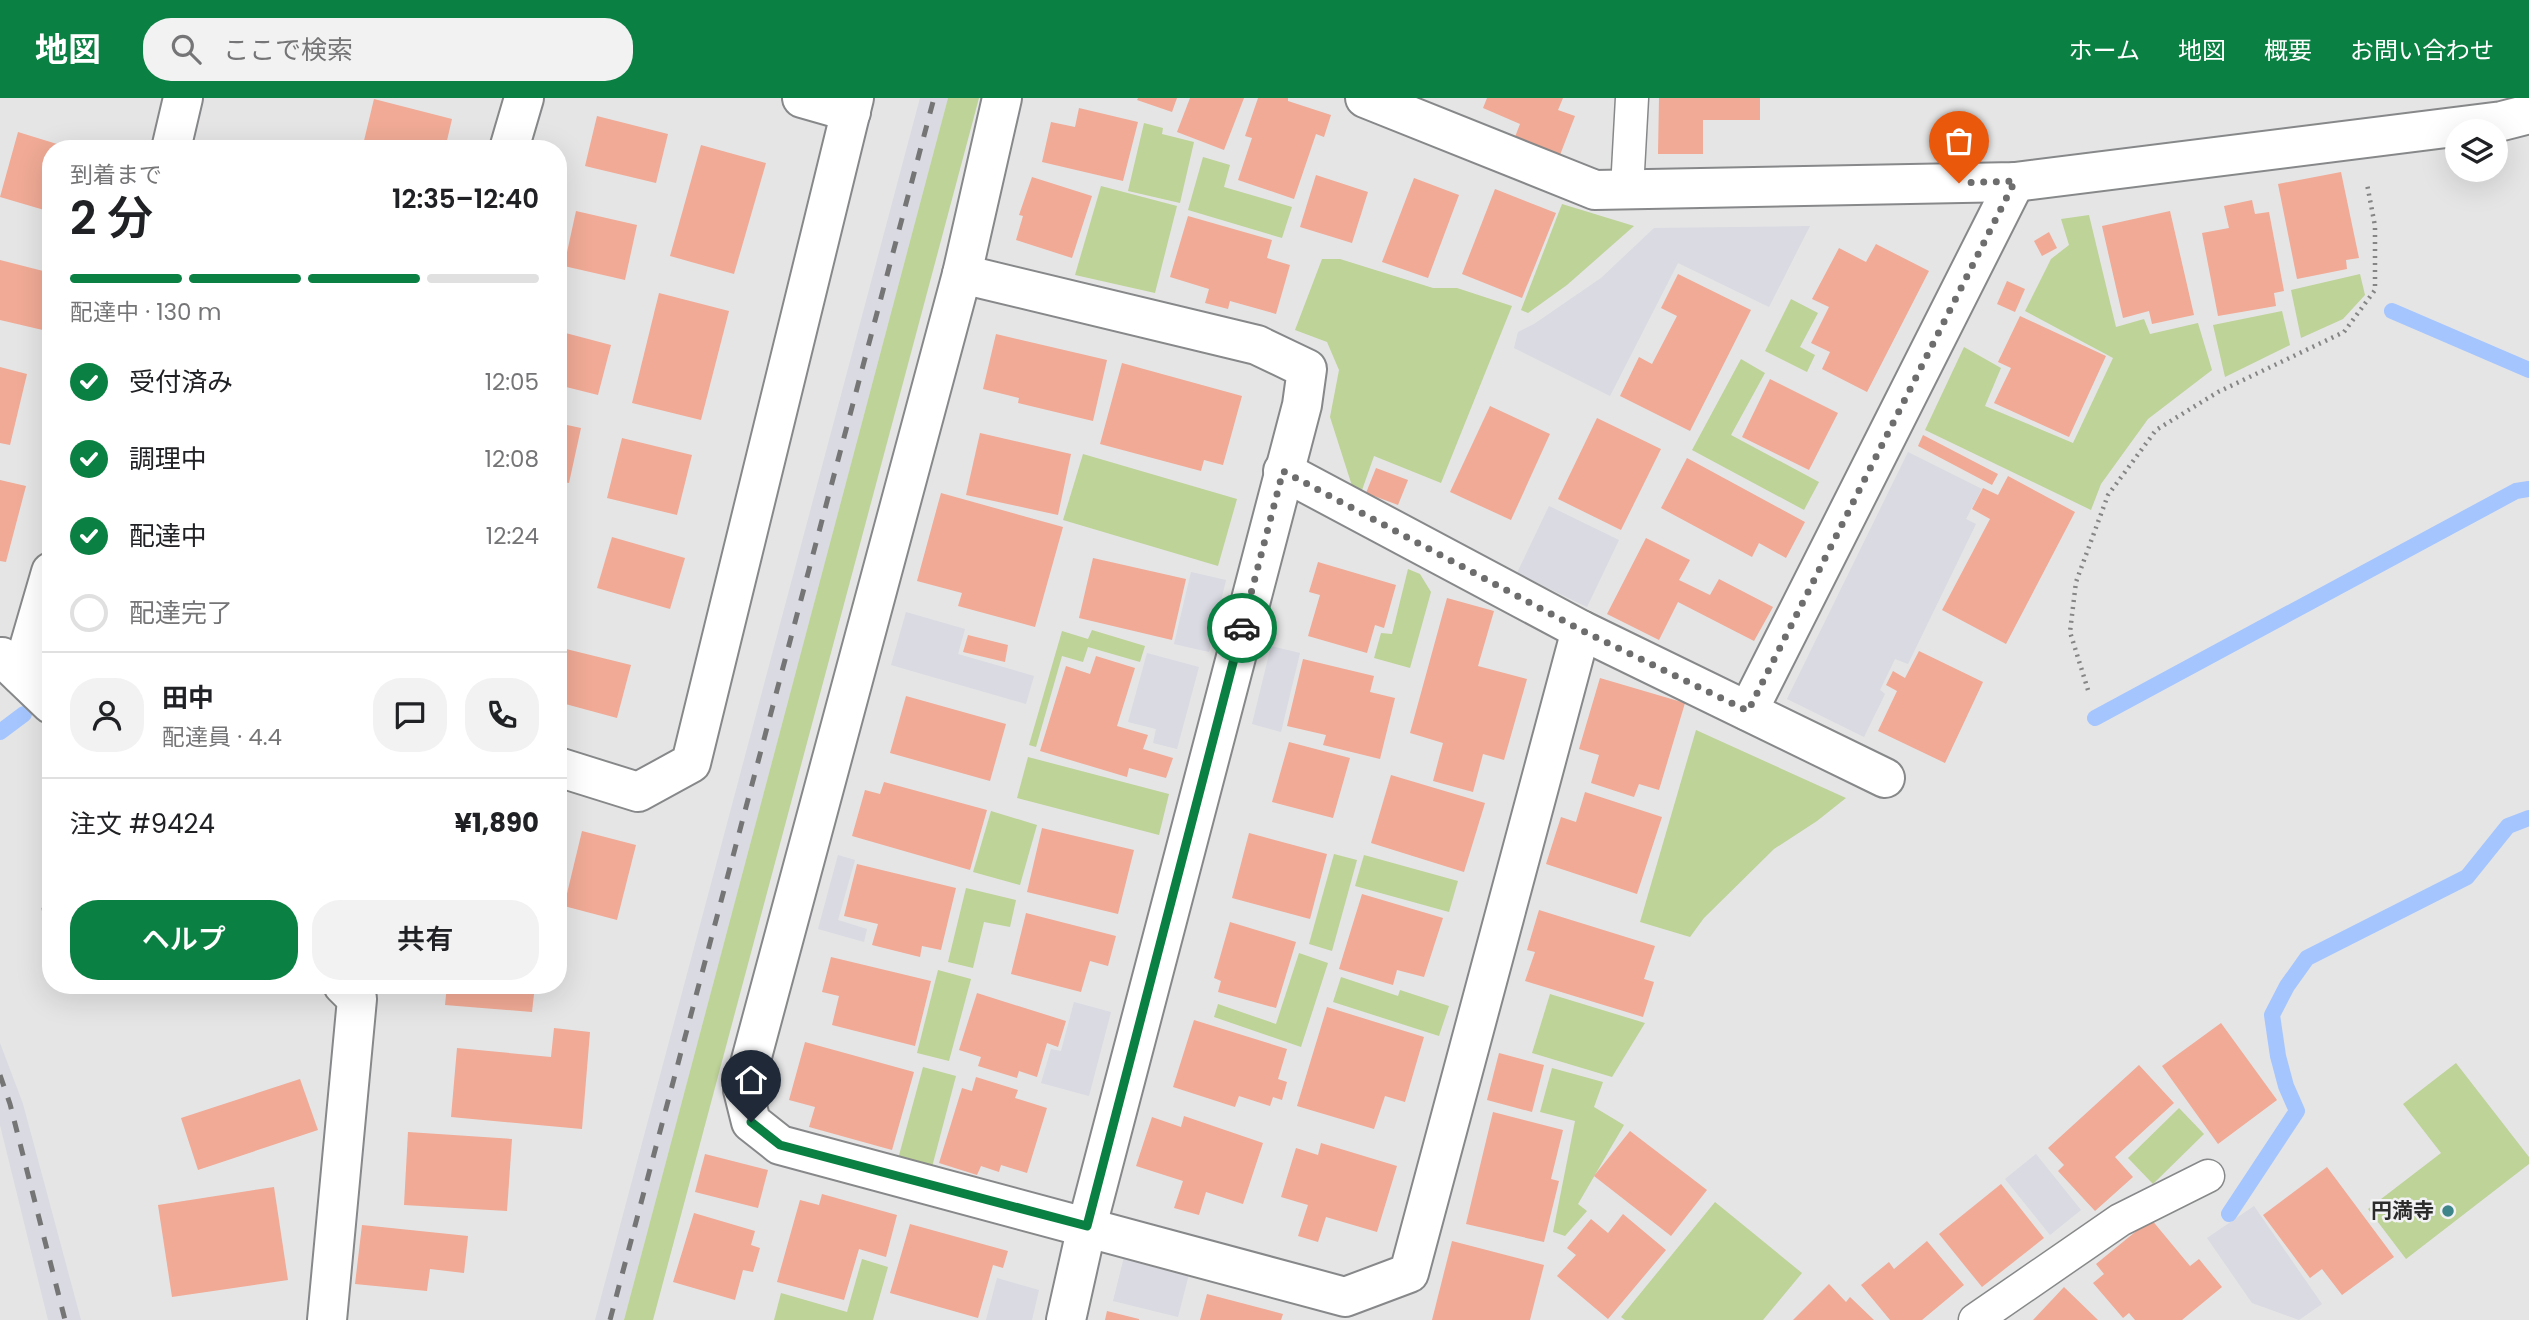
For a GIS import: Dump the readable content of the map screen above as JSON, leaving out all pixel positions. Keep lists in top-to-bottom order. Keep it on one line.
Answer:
{"places":["円満寺"],"page":{"header":"地図","search":"ここで検索","nav":["ホーム","地図","概要","お問い合わせ"],"heading":["2 分","到着まで","12:35–12:40"],"panel":["田中","配達員 · 4.4","注文 #9424","¥1,890"],"bar":"配達中 · 130 m","list":[["受付済み","12:05"],["調理中","12:08"],["配達中","12:24"],"配達完了"],"buttons":["ヘルプ","共有"]}}
